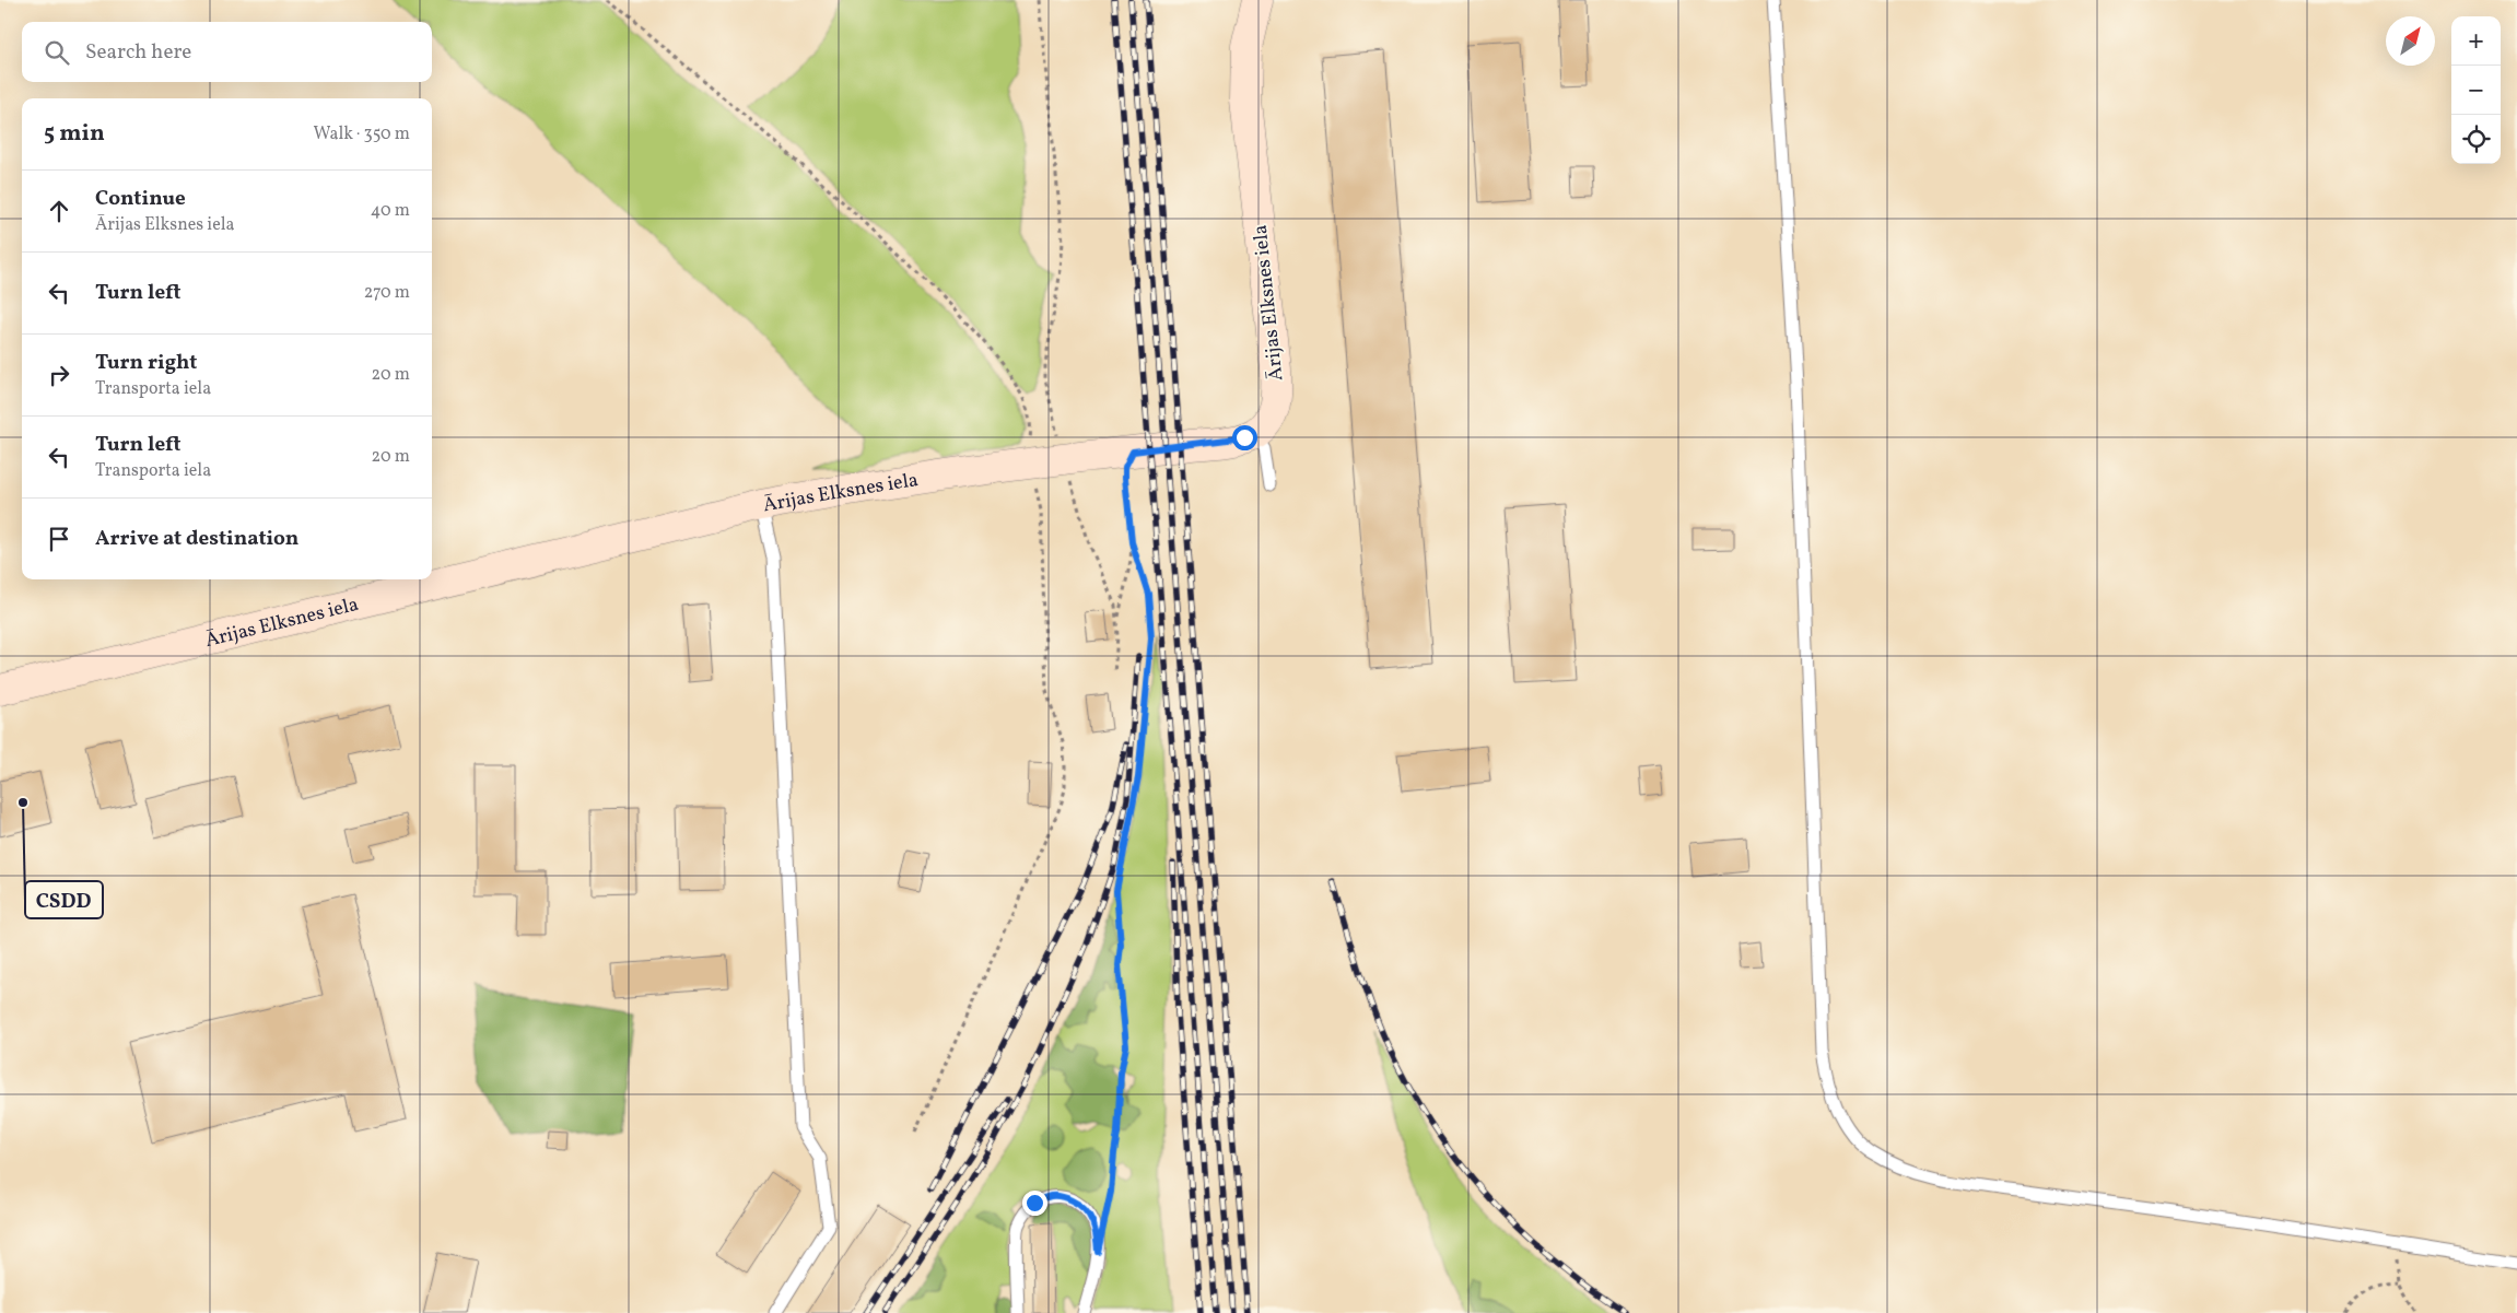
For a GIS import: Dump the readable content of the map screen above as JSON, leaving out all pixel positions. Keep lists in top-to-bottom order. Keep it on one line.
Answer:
{"streets":{"street":["Ārijas Elksnes iela"]},"places":["CSDD"],"north":"top right","page":{"map_buttons":["+","−"],"search":"Search here","heading":["5 min","Walk · 350 m"],"list":[["Continue","Ārijas Elksnes iela","40 m"],["Turn left","270 m"],["Turn right","Transporta iela","20 m"],["Turn left","Transporta iela","20 m"],"Arrive at destination"]}}
